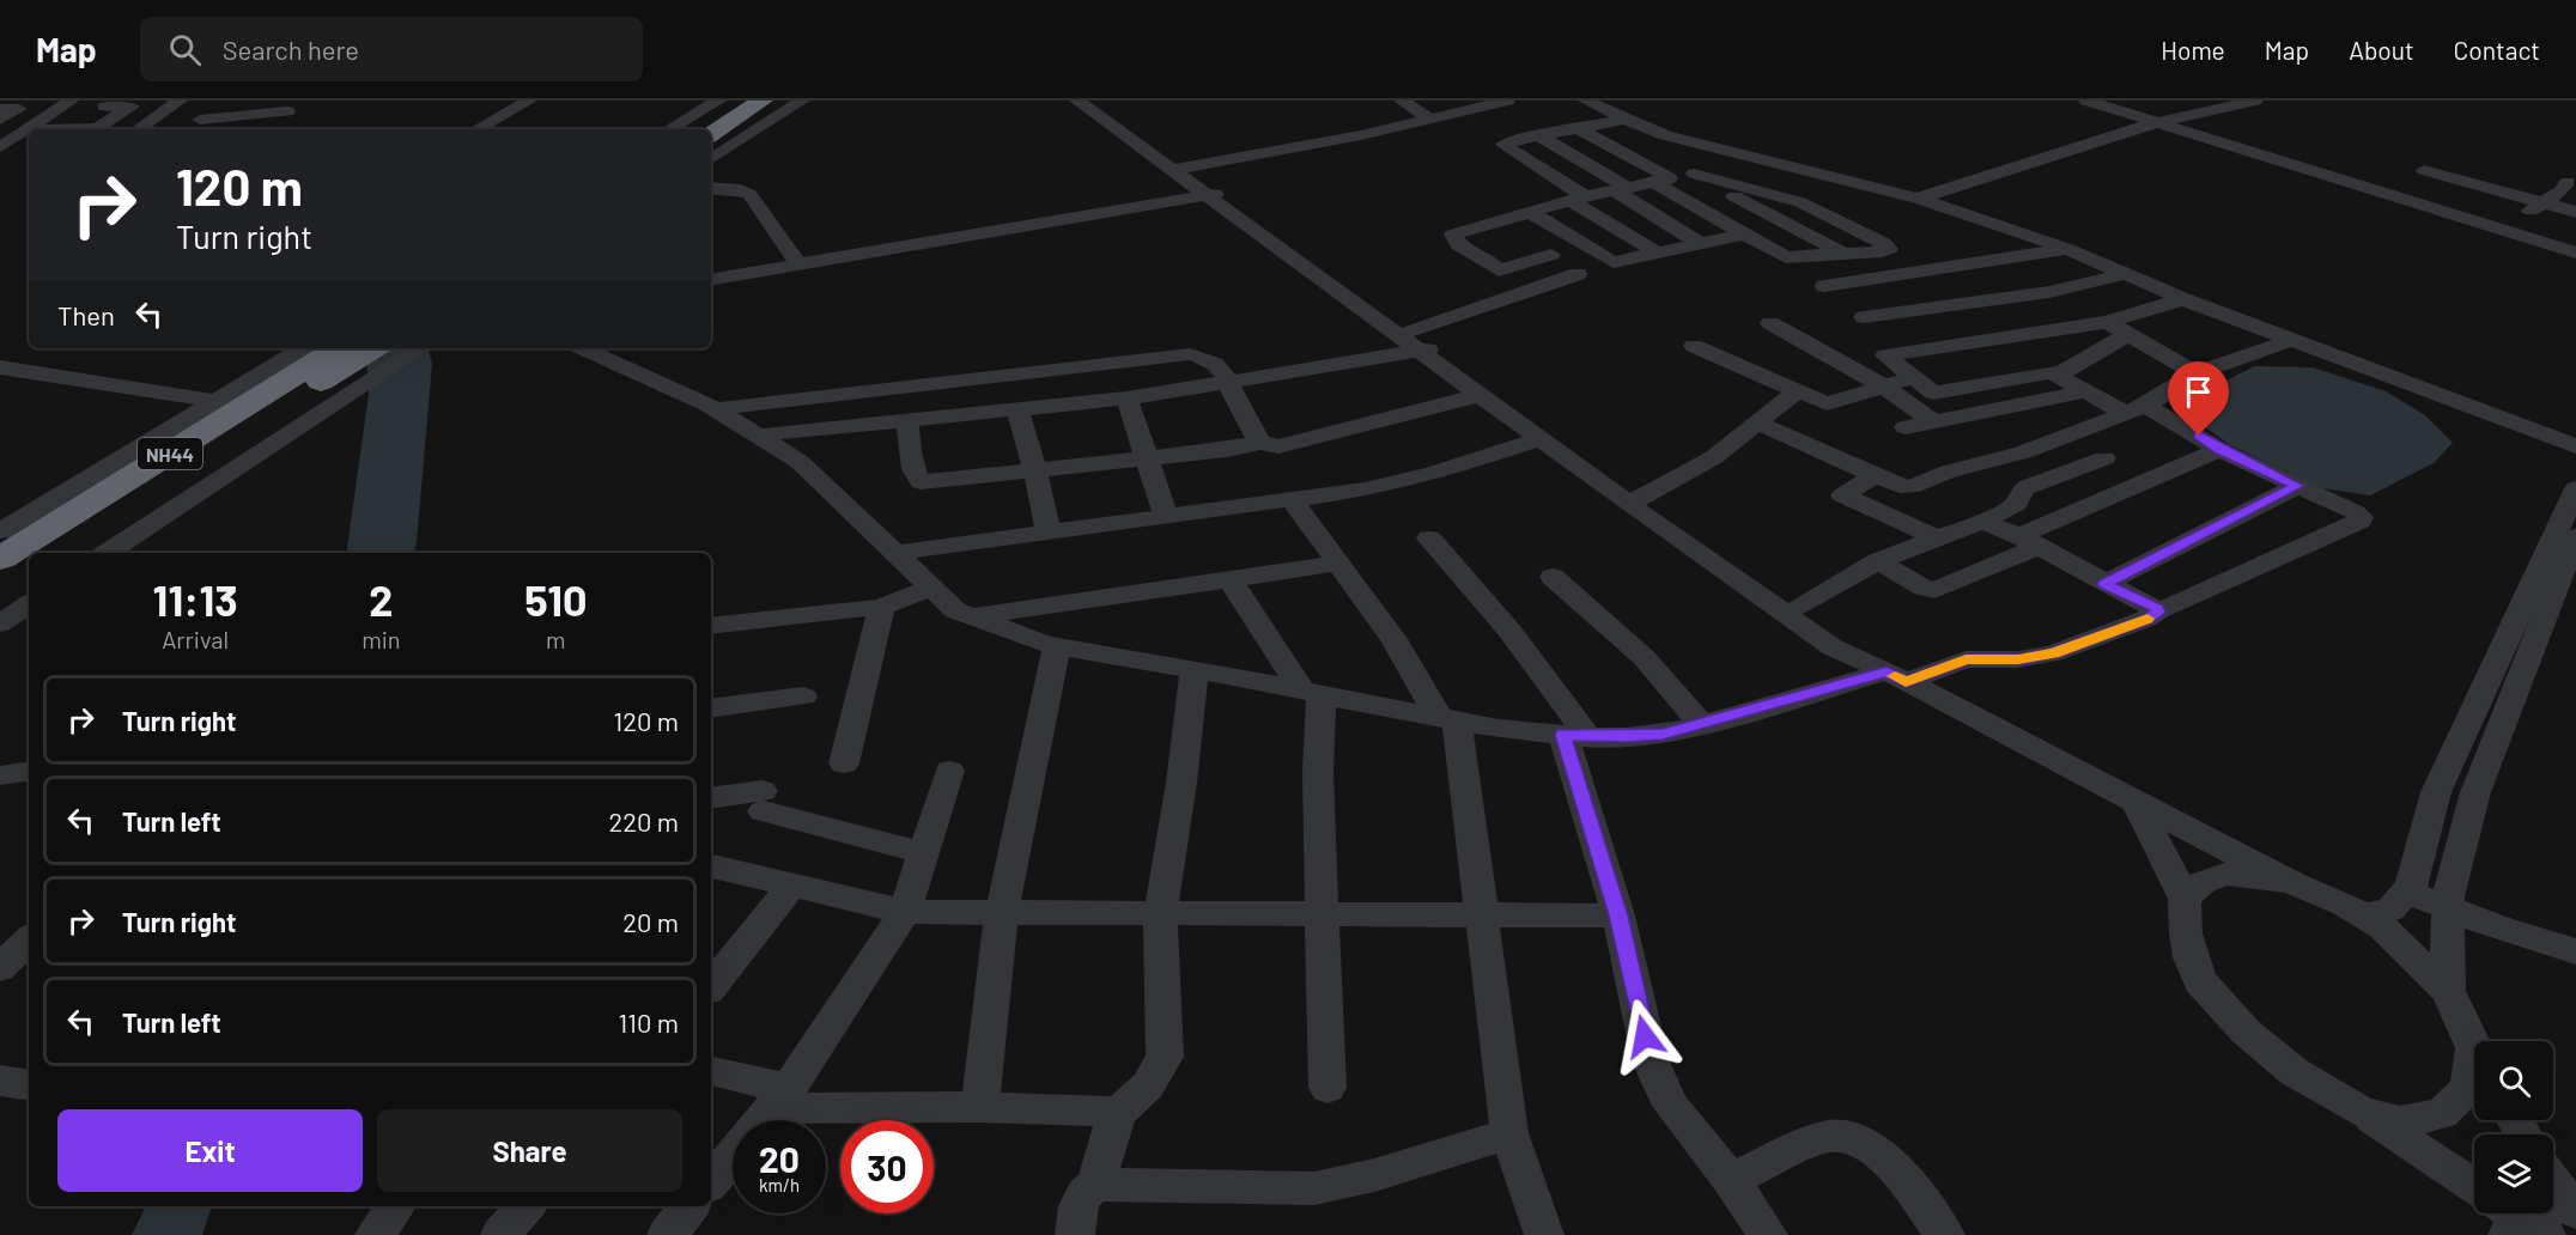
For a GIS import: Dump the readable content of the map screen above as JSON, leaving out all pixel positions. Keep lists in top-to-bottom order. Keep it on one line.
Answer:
{"streets":{"highway":["NH44"]},"page":{"header":"Map","search":"Search here","nav":["Home","Map","About","Contact"],"turn":["120 m","Turn right"],"then":"Then","eta":["11:13","Arrival","2","min","510","m"],"list":[{"name":"Turn right","value":"120 m"},{"name":"Turn left","value":"220 m"},{"name":"Turn right","value":"20 m"},{"name":"Turn left","value":"110 m"}],"buttons":["Exit","Share"],"speed":"20 km/h","limit":"30"}}
